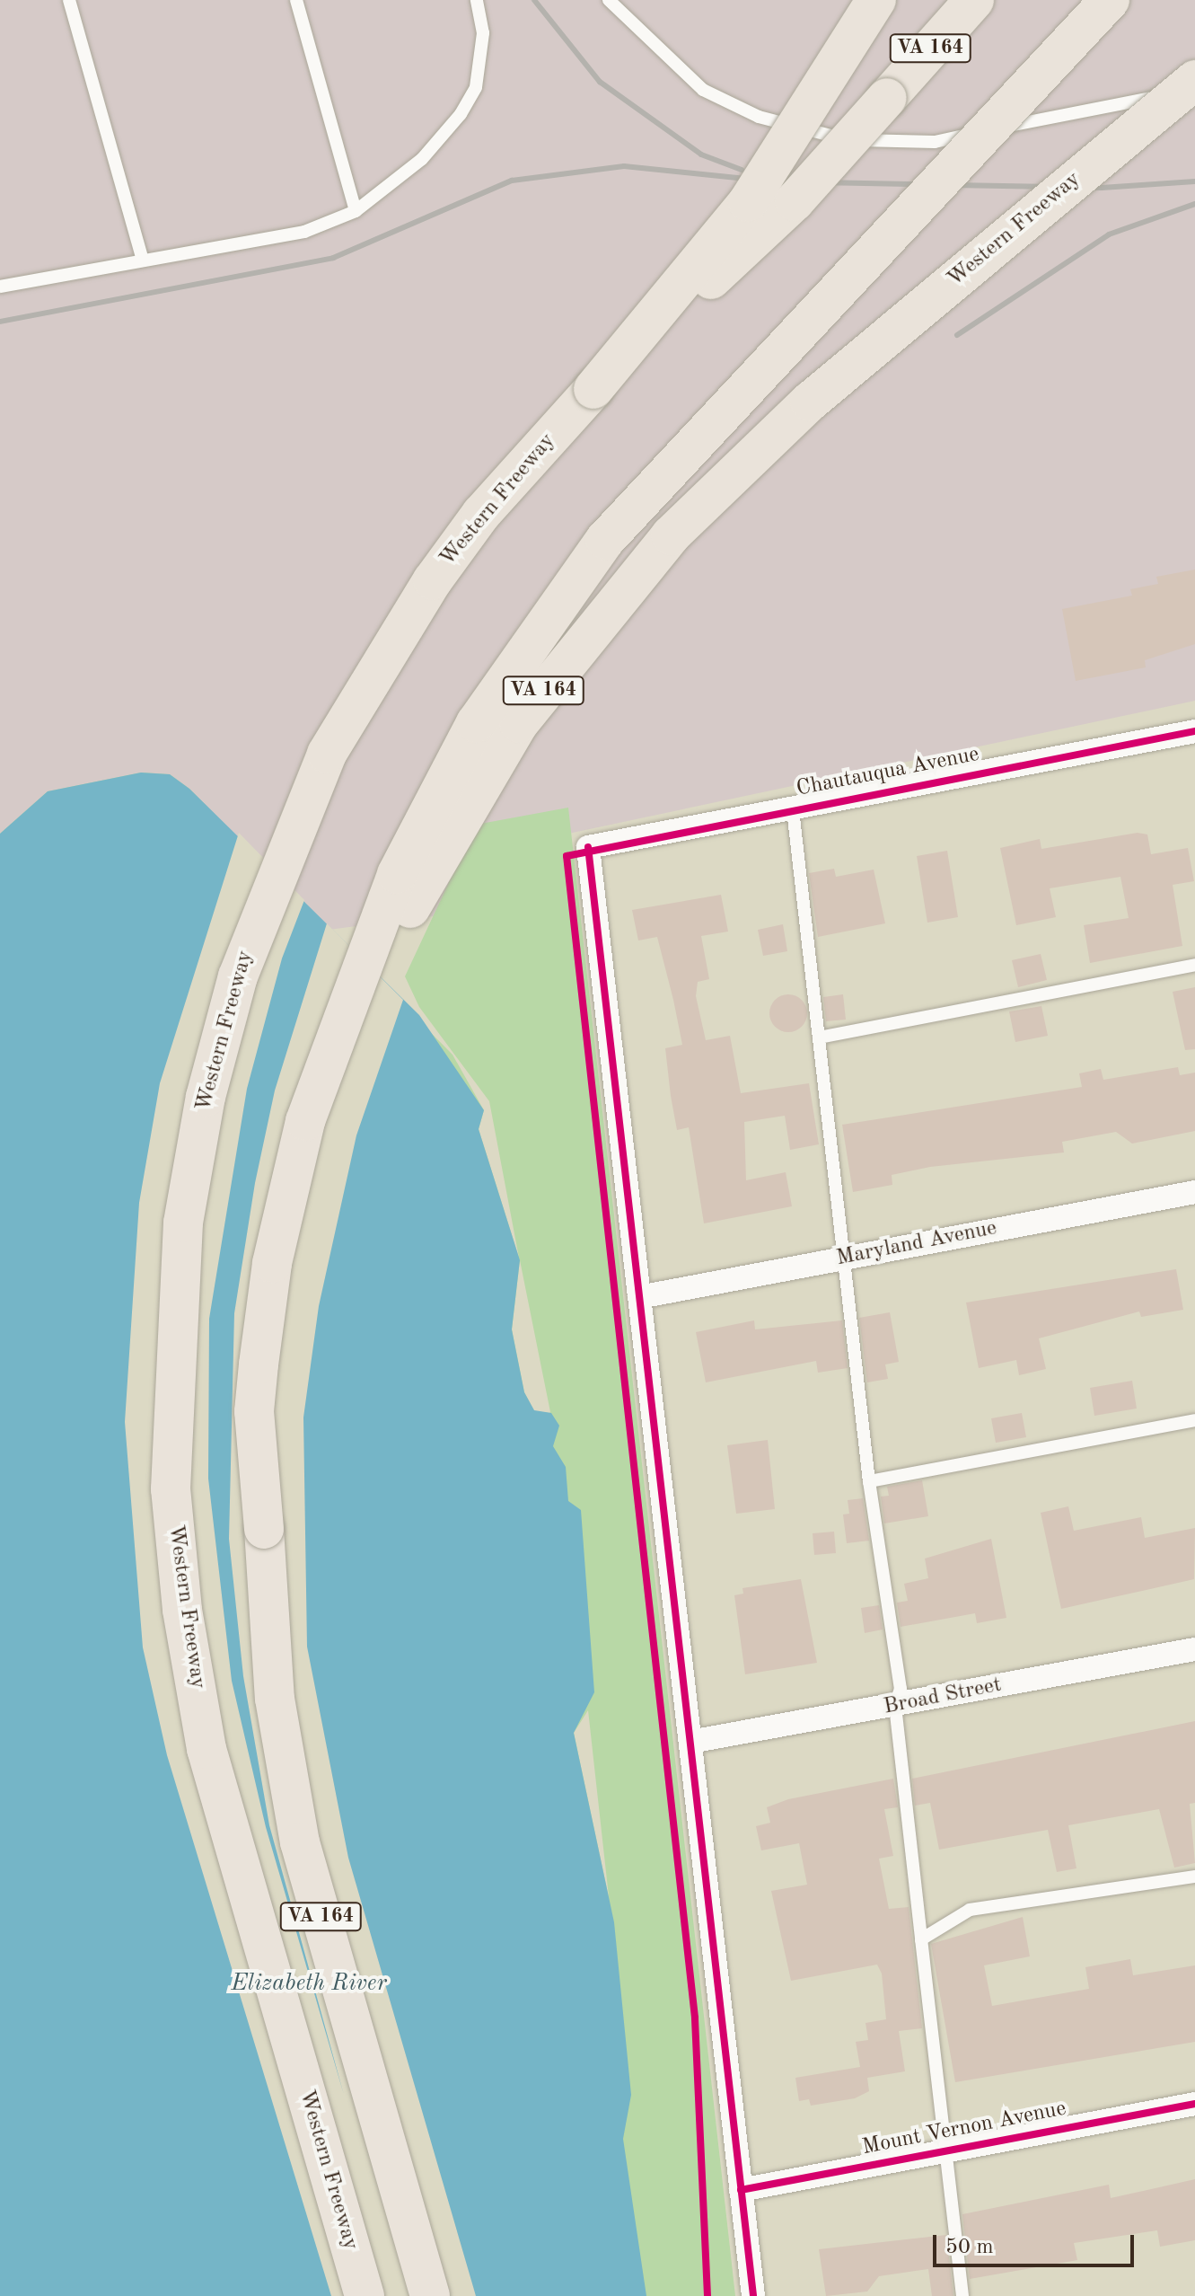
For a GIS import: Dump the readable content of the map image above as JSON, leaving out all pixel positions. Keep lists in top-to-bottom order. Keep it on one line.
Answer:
{"streets":{"highway":["VA 164","Western Freeway"],"street":["Chautauqua Avenue","Maryland Avenue","Broad Street","Mount Vernon Avenue"]},"crossings":[["Chautauqua Avenue","Maryland Avenue"]],"water":["Elizabeth River"],"scale_bar":"50 m"}
